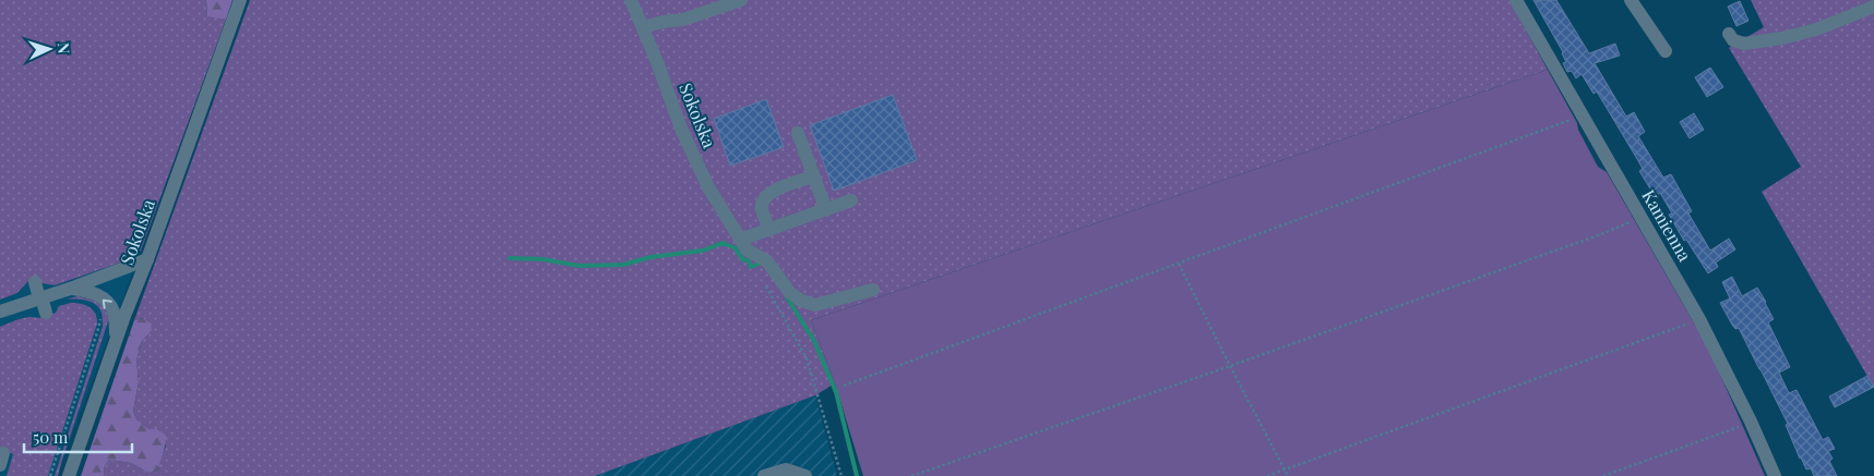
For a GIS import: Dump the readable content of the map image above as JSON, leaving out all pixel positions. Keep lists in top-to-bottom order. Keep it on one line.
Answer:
{"streets":{"street":["Sokolska","Kamienna"]},"scale_bar":"50 m","north":"right"}
